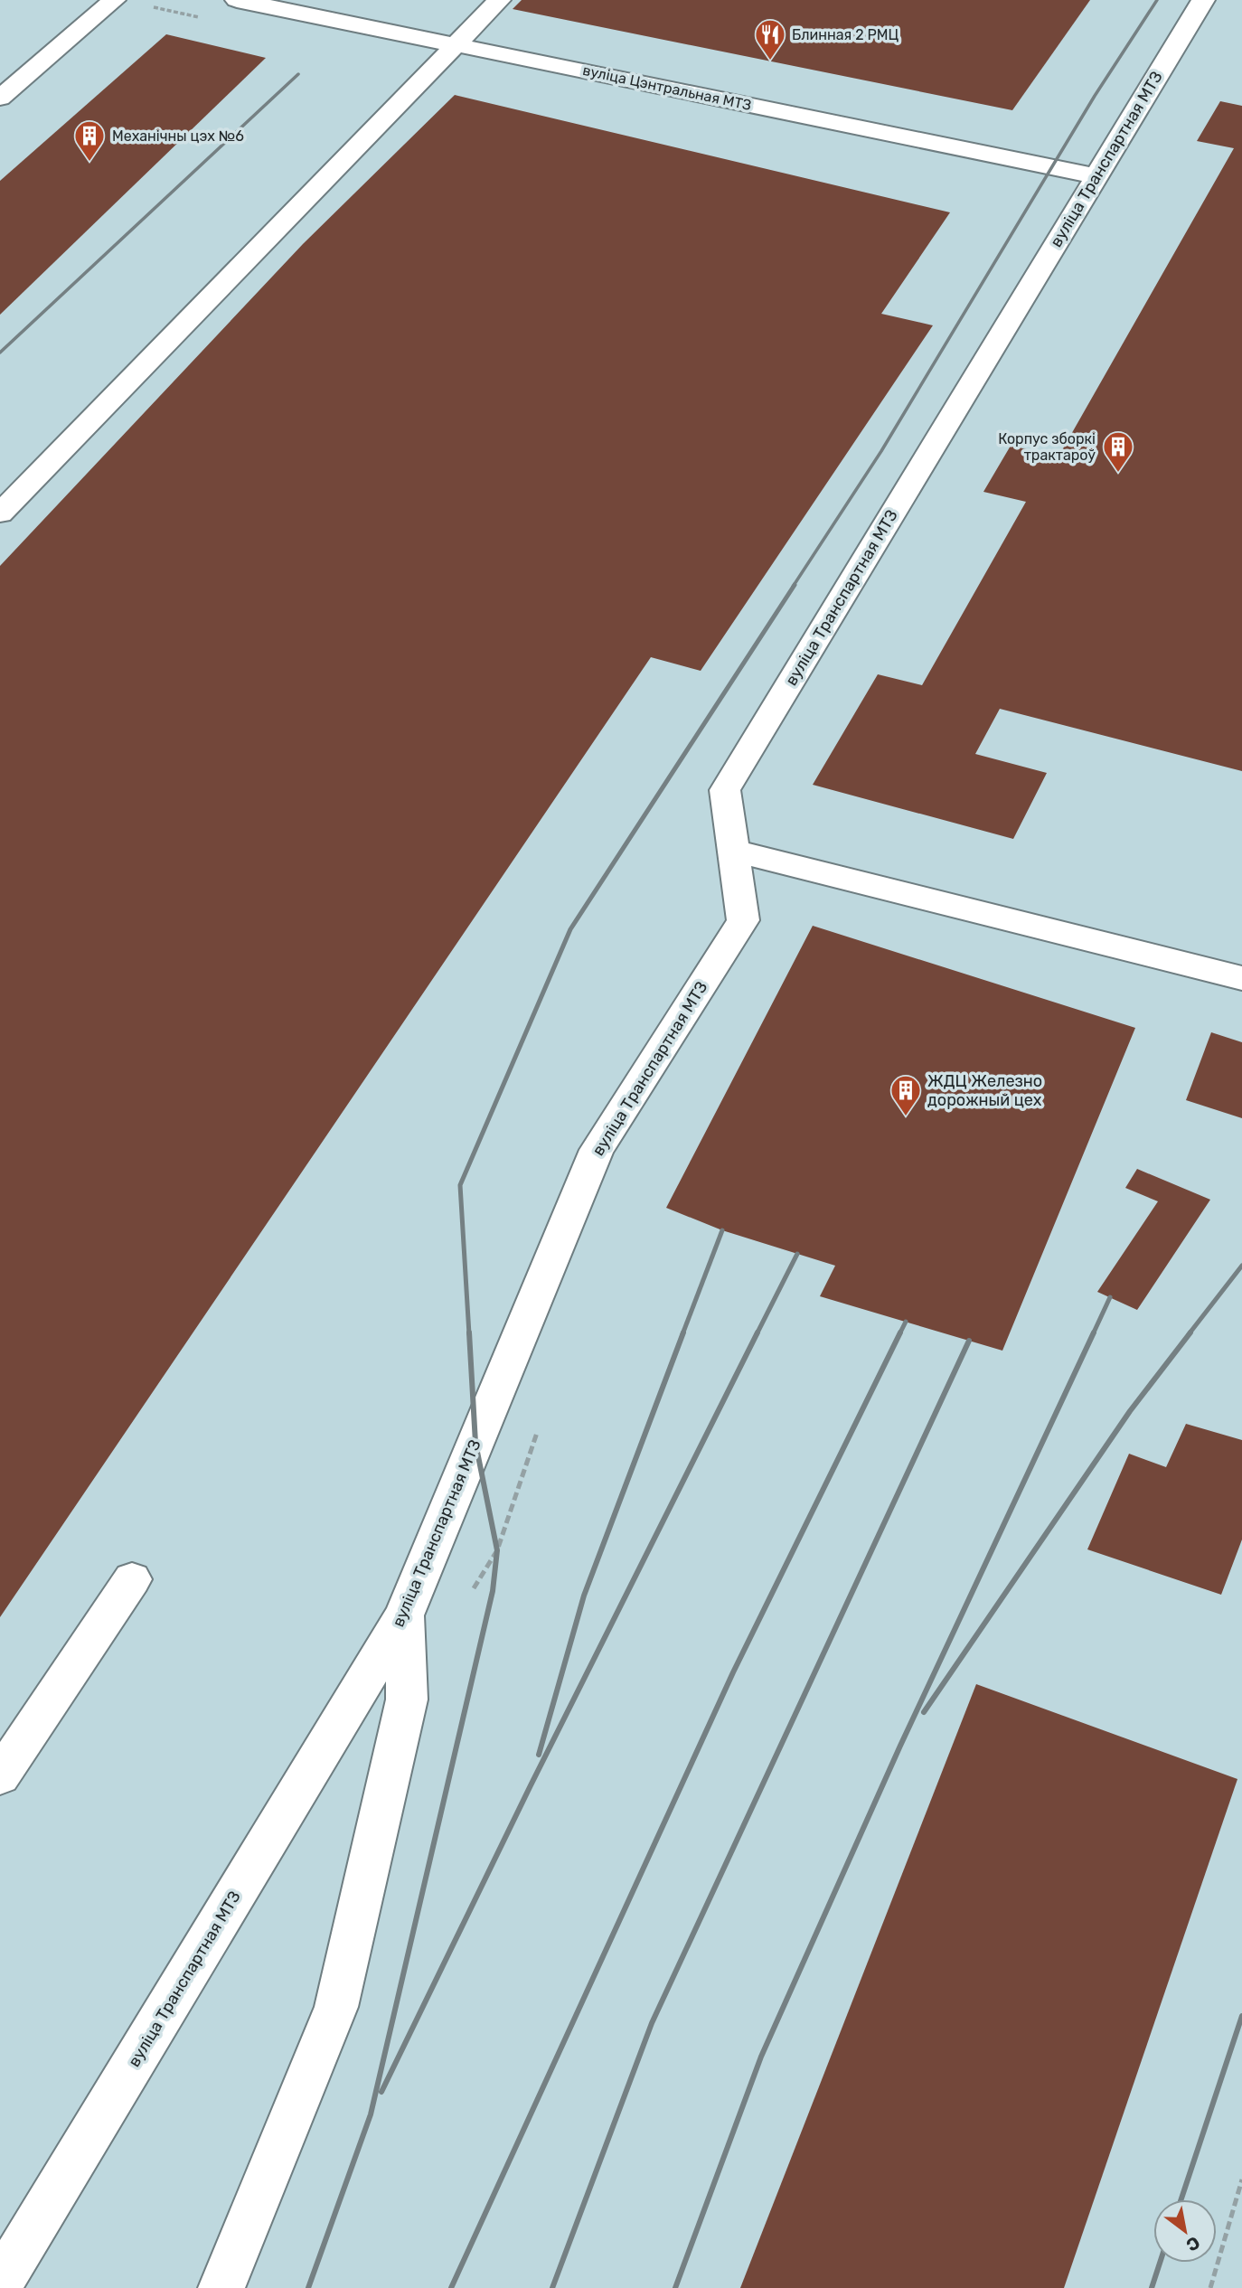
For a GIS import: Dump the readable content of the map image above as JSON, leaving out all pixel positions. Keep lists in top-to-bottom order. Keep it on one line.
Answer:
{"streets":{"lane":["вуліца Цэнтральная МТЗ","вуліца Транспартная МТЗ"]},"crossings":[["вуліца Цэнтральная МТЗ","вуліца Транспартная МТЗ"]],"places":{"restaurant":["Блинная 2 РМЦ"],"building":["Механічны цэх №6","Корпус зборкі трактароў","ЖДЦ Железно дорожный цех"]},"north":"bottom right"}
